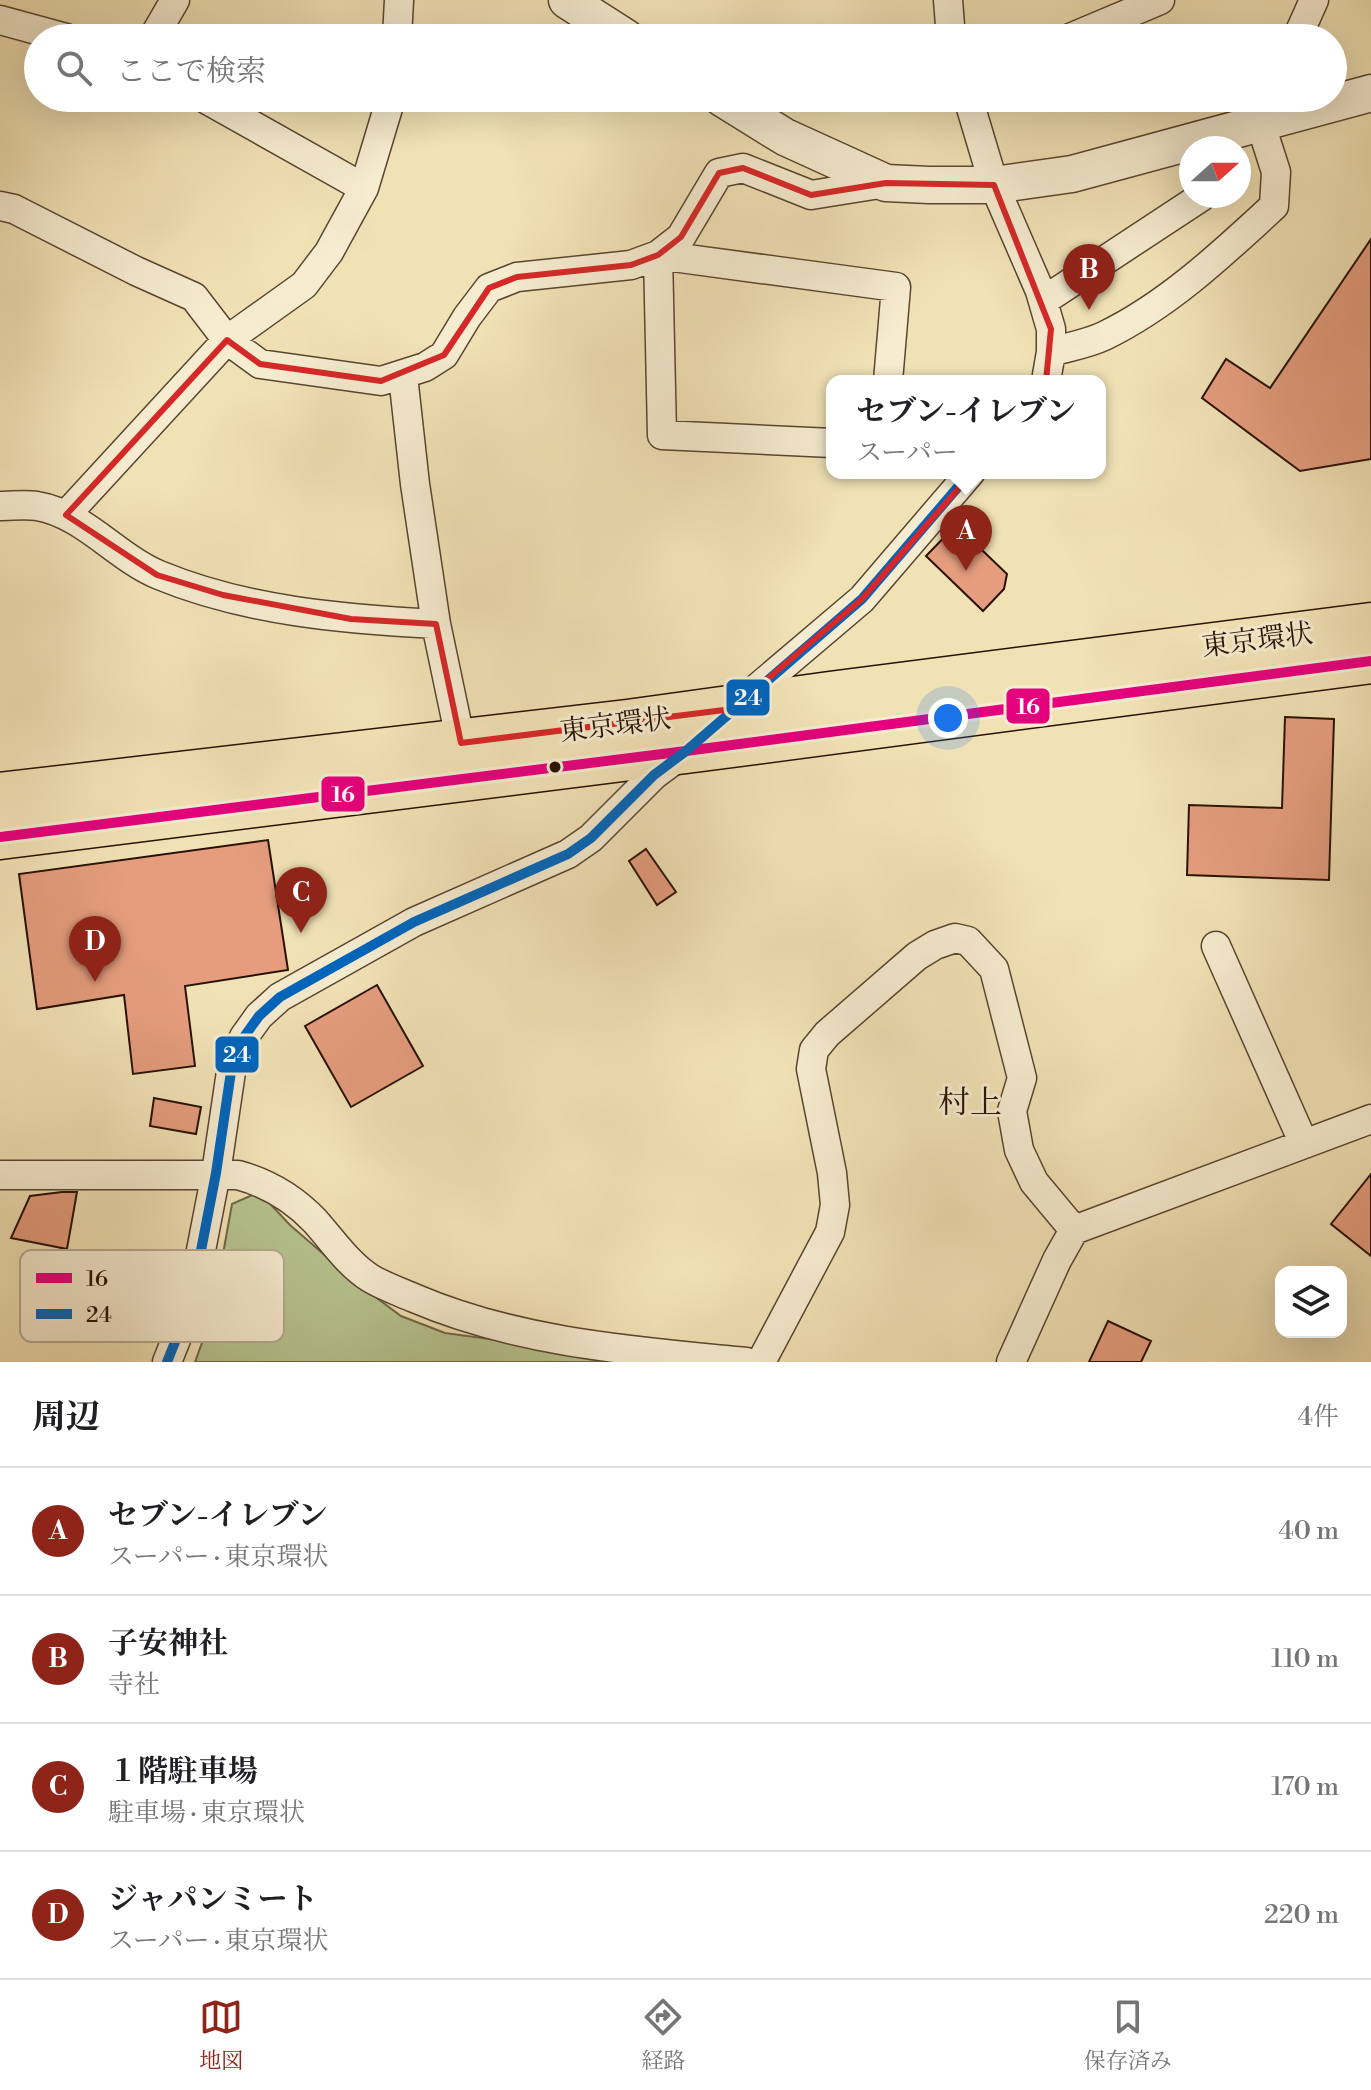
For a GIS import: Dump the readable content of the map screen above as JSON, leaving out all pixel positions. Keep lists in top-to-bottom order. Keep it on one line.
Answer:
{"streets":{"highway":["東京環状"]},"districts":["村上"],"lines":["transit line 24","transit line 16"],"legend":["16","24"],"north":"right","page":{"search":"ここで検索","pins":["B","A","C","D"],"popup":["セブン-イレブン","スーパー"],"heading":["周辺","4件"],"list":[{"mark":"A","name":"セブン-イレブン","note":"スーパー · 東京環状","value":"40 m"},{"mark":"B","name":"子安神社","note":"寺社","value":"110 m"},{"mark":"C","name":"１階駐車場","note":"駐車場 · 東京環状","value":"170 m"},{"mark":"D","name":"ジャパンミート","note":"スーパー · 東京環状","value":"220 m"}],"nav":["地図","経路","保存済み"]}}
